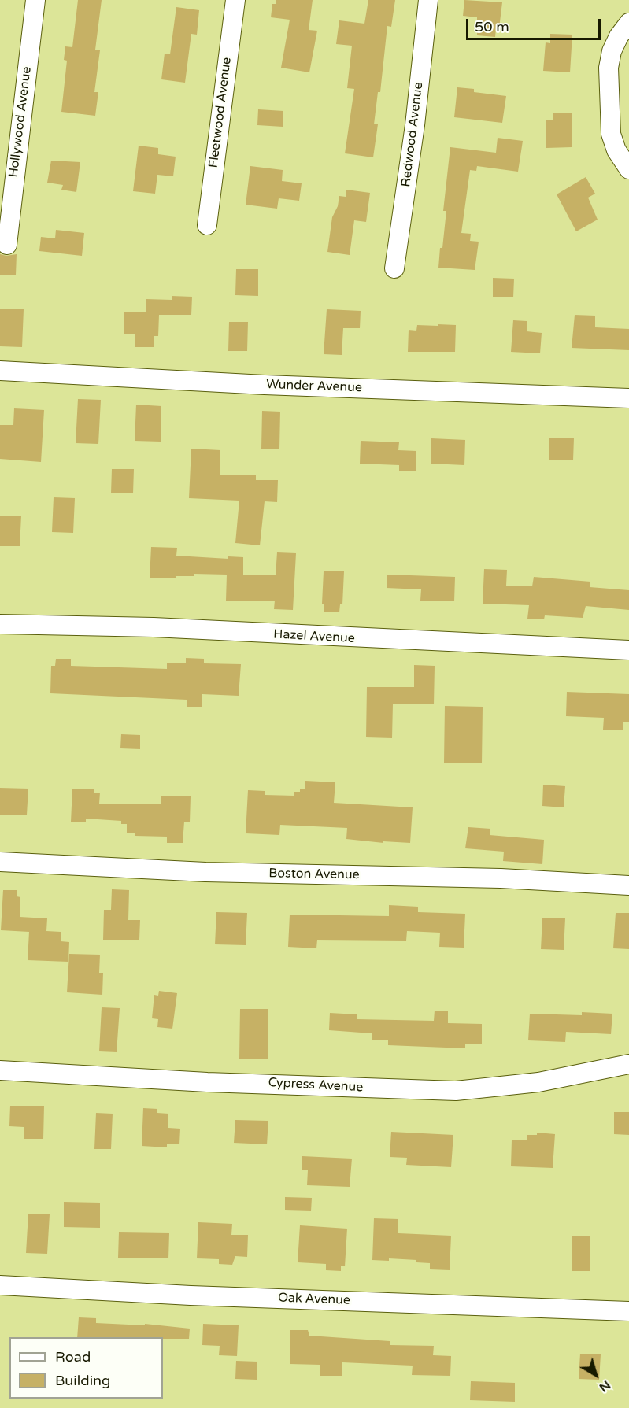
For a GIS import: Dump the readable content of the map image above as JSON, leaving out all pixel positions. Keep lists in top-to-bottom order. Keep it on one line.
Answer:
{"streets":{"street":["Fleetwood Avenue","Hollywood Avenue","Redwood Avenue","Wunder Avenue","Hazel Avenue","Boston Avenue","Cypress Avenue","Oak Avenue"]},"legend":["Road","Building"],"scale_bar":"50 m","north":"bottom right"}
